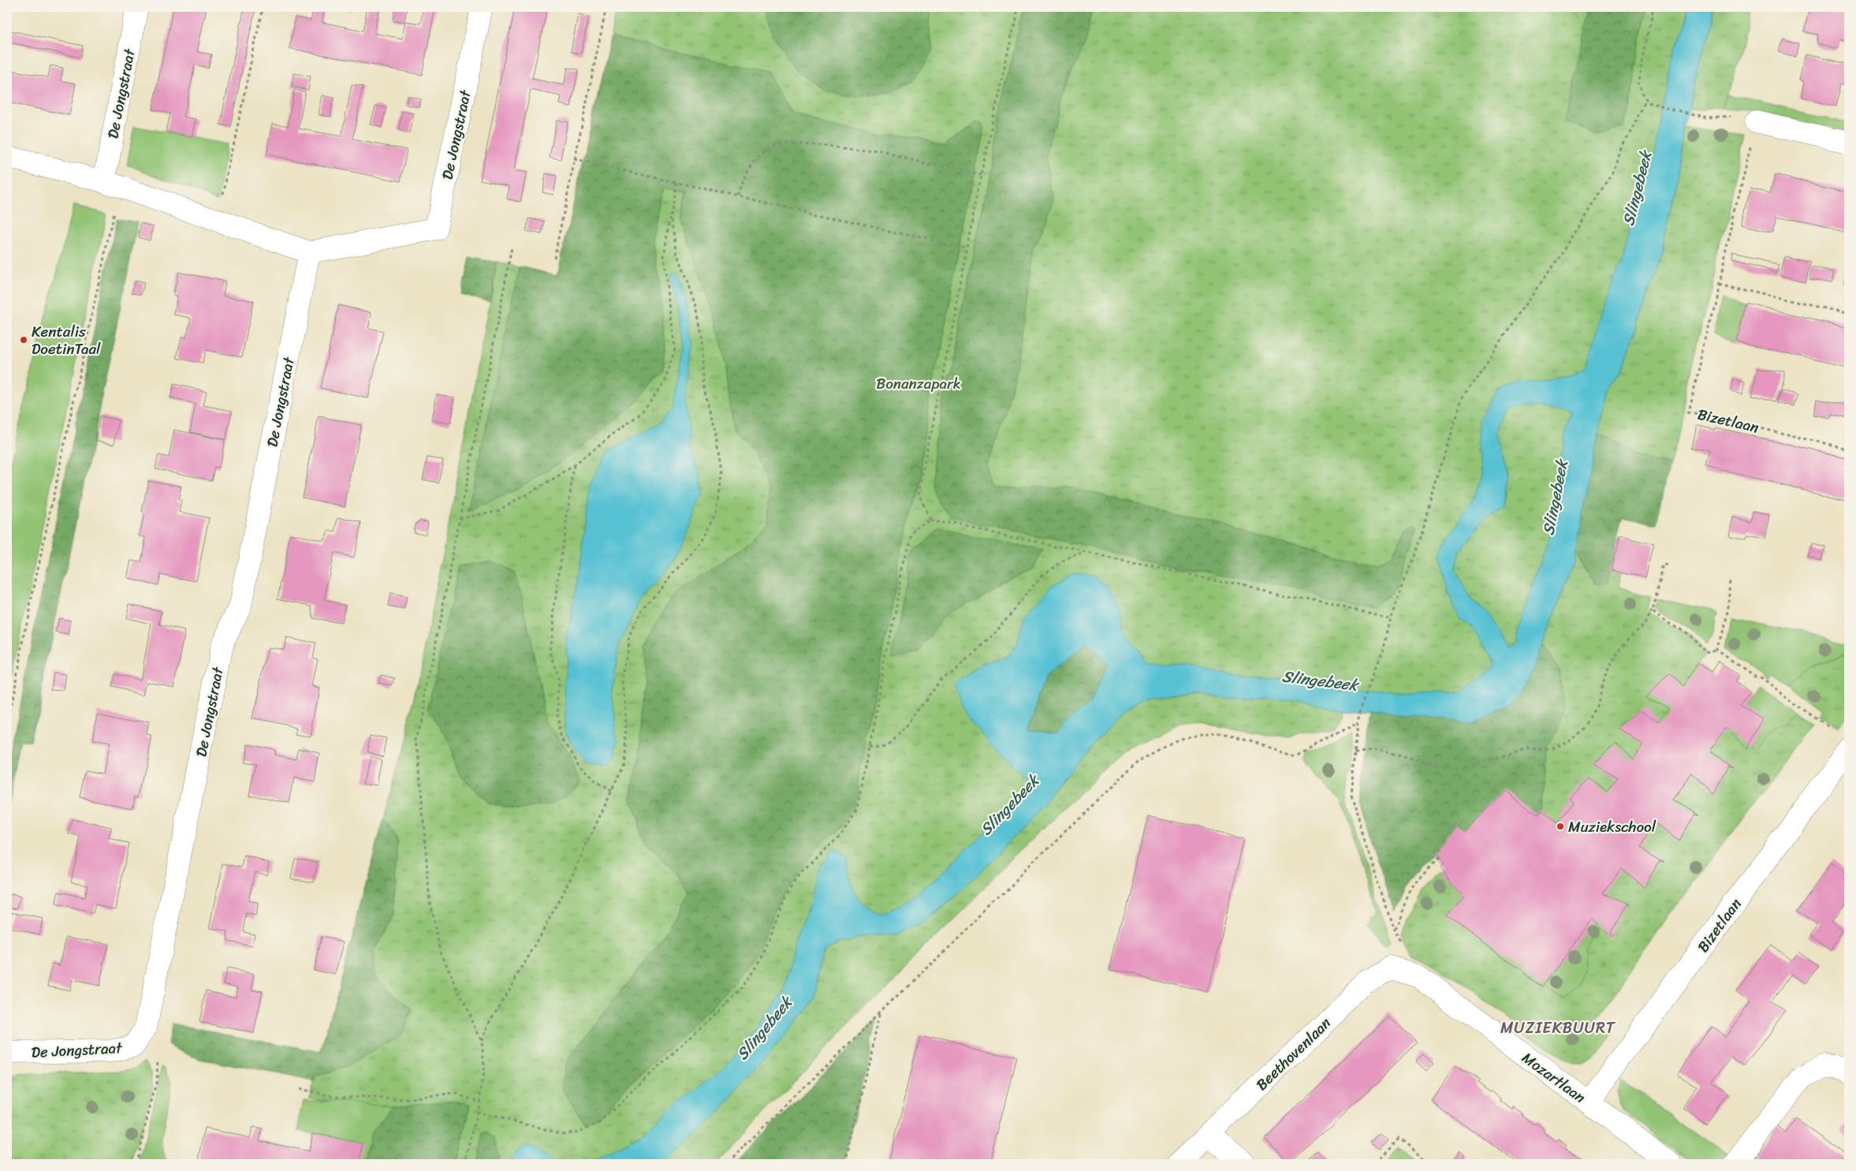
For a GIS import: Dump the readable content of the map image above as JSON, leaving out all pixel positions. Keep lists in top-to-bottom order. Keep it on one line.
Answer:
{"streets":{"street":["De Jongstraat","Bizetlaan","Beethovenlaan","Mozartlaan"]},"crossings":[["Bizetlaan","Mozartlaan"],["Beethovenlaan","Mozartlaan"]],"districts":["MUZIEKBUURT"],"water":["Slingebeek"],"parks":["Bonanzapark"],"places":["Kentalis DoetinTaal","Muziekschool"]}
